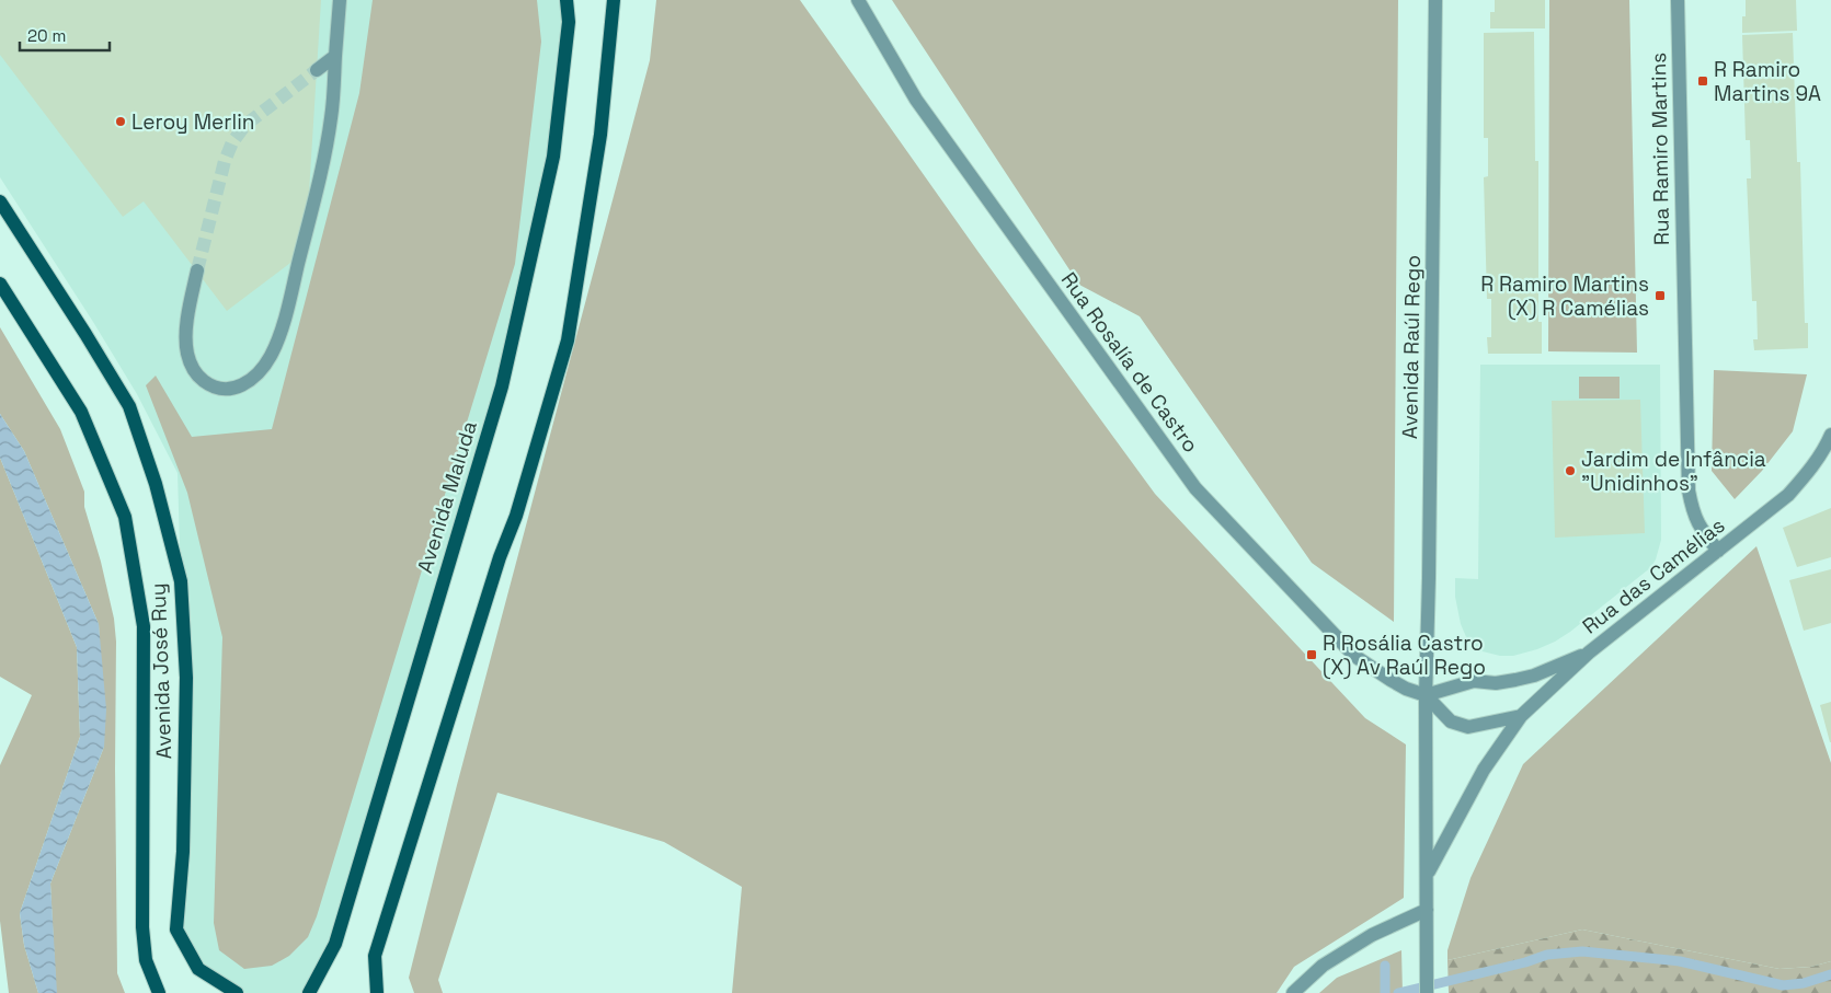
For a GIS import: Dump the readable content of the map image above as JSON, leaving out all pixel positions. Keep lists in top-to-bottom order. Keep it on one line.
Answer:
{"streets":{"main road":["Avenida Maluda","Avenida José Ruy"],"street":["Rua Ramiro Martins","Avenida Raúl Rego","Rua Rosalía de Castro","Rua das Camélias"]},"crossings":[["Rua Ramiro Martins","Rua das Camélias"],["Avenida Raúl Rego","Rua Rosalía de Castro"],["Avenida Raúl Rego","Rua das Camélias"],["Rua Rosalía de Castro","Rua das Camélias"]],"places":{"transit":["R Ramiro Martins 9A","R Ramiro Martins (X) R Camélias","R Rosália Castro (X) Av Raúl Rego"],"other":["Leroy Merlin","Jardim de Infância \"Unidinhos\""]},"scale_bar":"20 m"}
